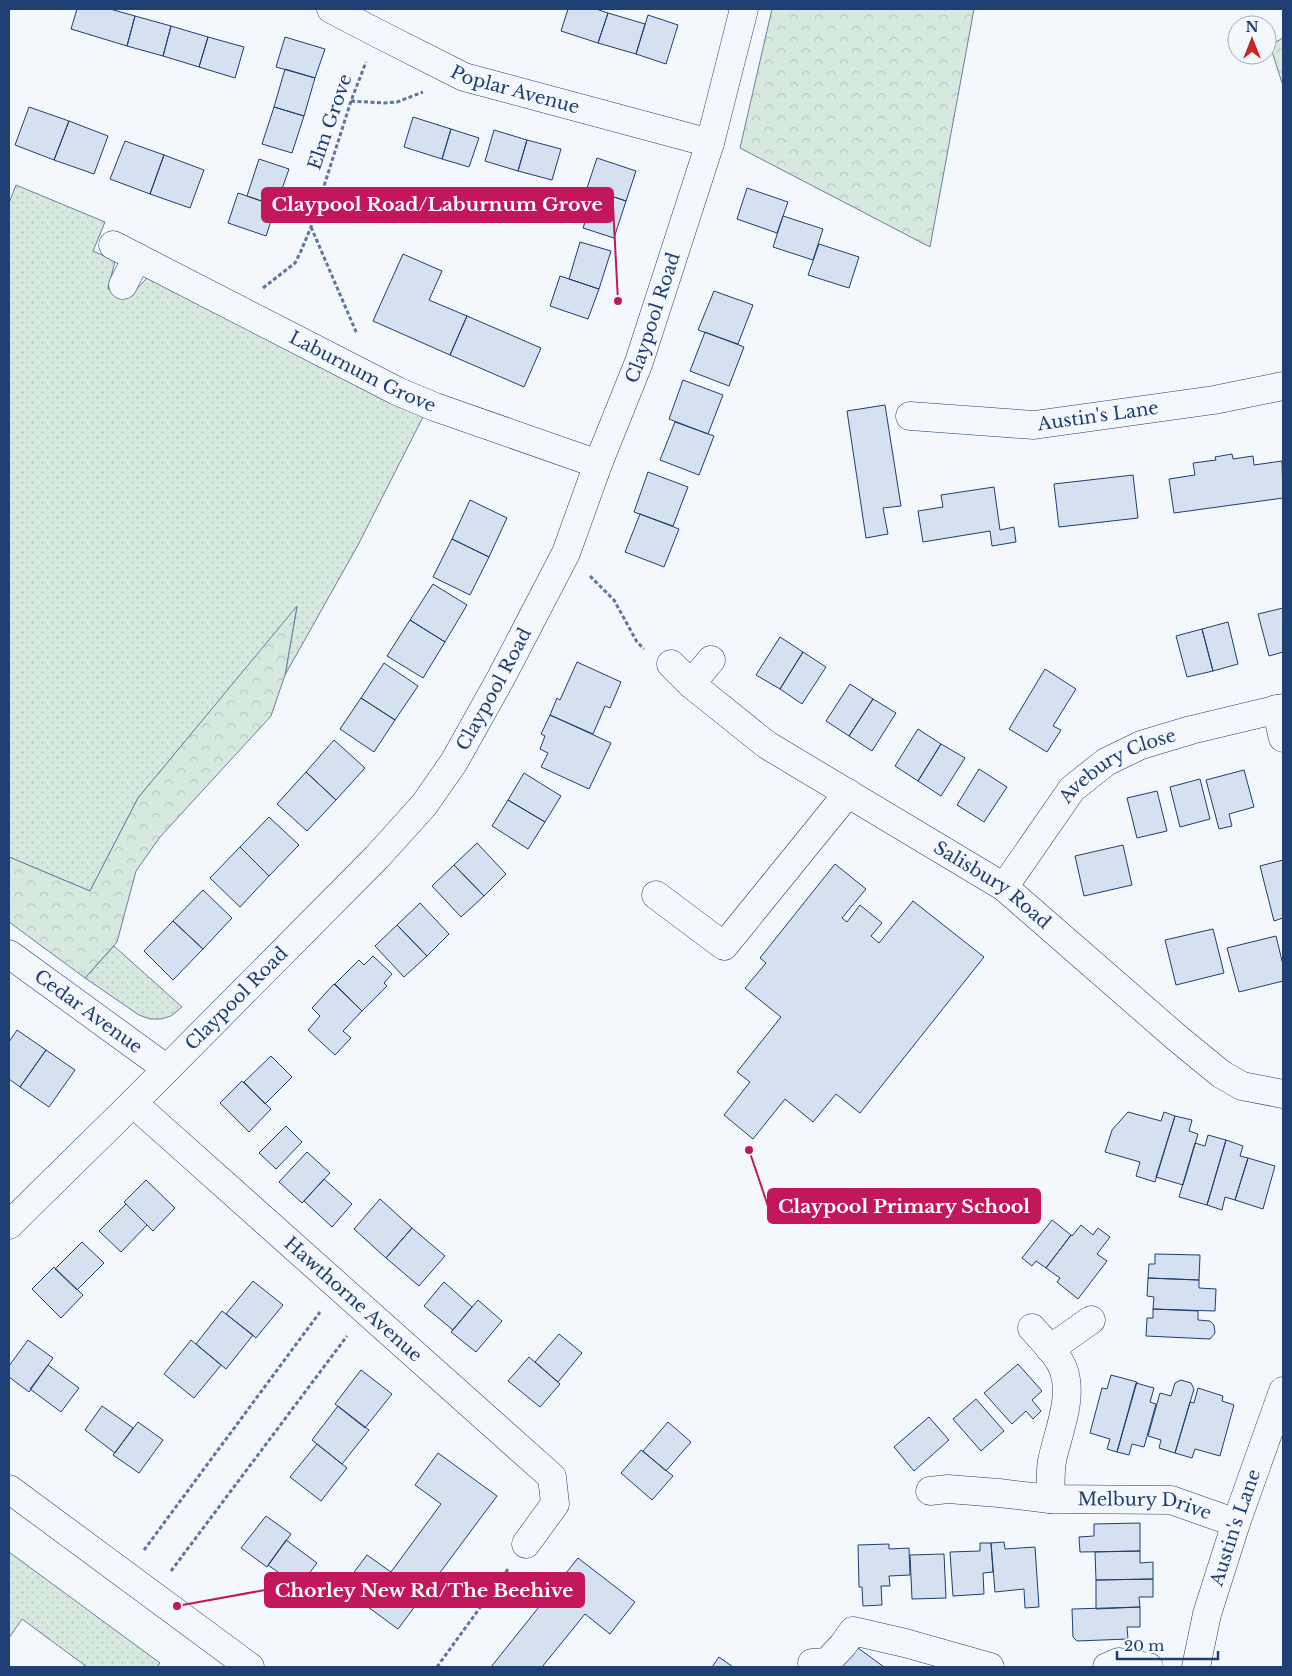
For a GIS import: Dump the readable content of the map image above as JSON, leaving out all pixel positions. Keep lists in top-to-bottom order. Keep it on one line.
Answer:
{"streets":{"street":["Poplar Avenue","Claypool Road","Laburnum Grove","Austin's Lane","Avebury Close","Salisbury Road","Cedar Avenue","Hawthorne Avenue","Melbury Drive"],"path":["Elm Grove"]},"crossings":[["Poplar Avenue","Elm Grove"],["Poplar Avenue","Claypool Road"],["Elm Grove","Laburnum Grove"],["Claypool Road","Laburnum Grove"],["Claypool Road","Cedar Avenue"],["Claypool Road","Hawthorne Avenue"],["Austin's Lane","Melbury Drive"],["Avebury Close","Salisbury Road"]],"places":["Claypool Road/Laburnum Grove","Claypool Primary School","Chorley New Rd/The Beehive"],"scale_bar":"20 m","north":"top"}
